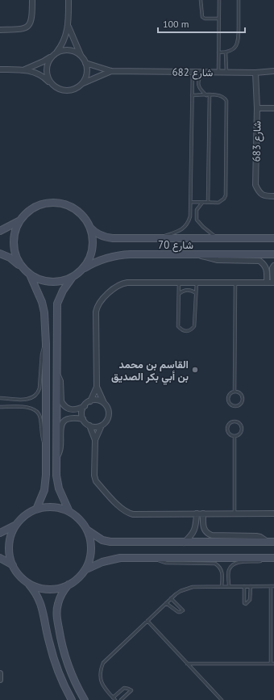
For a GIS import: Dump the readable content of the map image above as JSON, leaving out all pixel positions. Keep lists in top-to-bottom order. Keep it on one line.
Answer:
{"streets":{"main road":["شارع 70"],"street":["شارع 682","شارع 683"]},"crossings":[["شارع 682","شارع 683"]],"places":["القاسم بن محمد بن أبي بكر الصديق"],"scale_bar":"100 m"}
